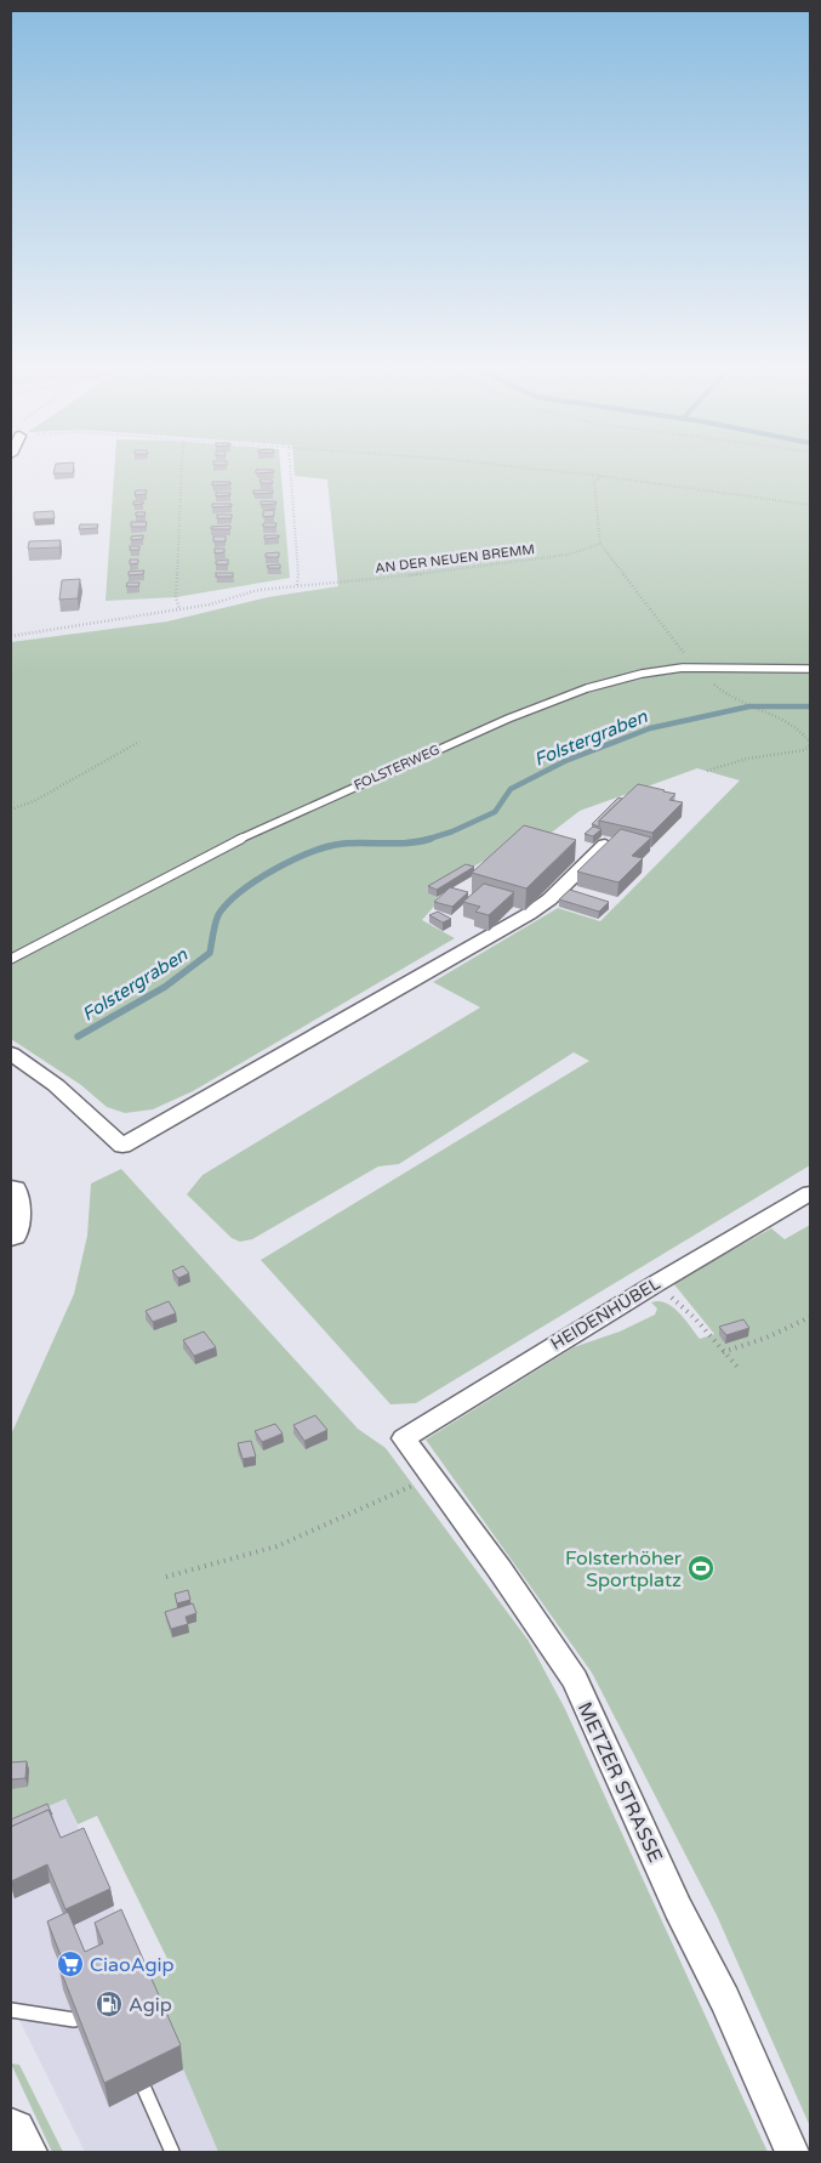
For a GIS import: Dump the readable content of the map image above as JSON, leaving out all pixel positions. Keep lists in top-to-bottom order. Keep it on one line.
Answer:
{"streets":{"street":["HEIDENHÜBEL","METZER STRASSE"],"lane":["FOLSTERWEG"],"path":["AN DER NEUEN BREMM"]},"crossings":[["HEIDENHÜBEL","METZER STRASSE"]],"water":["Folstergraben"],"places":{"sports":["Folsterhöher Sportplatz"],"supermarket":["CiaoAgip"],"fuel station":["Agip"]}}
